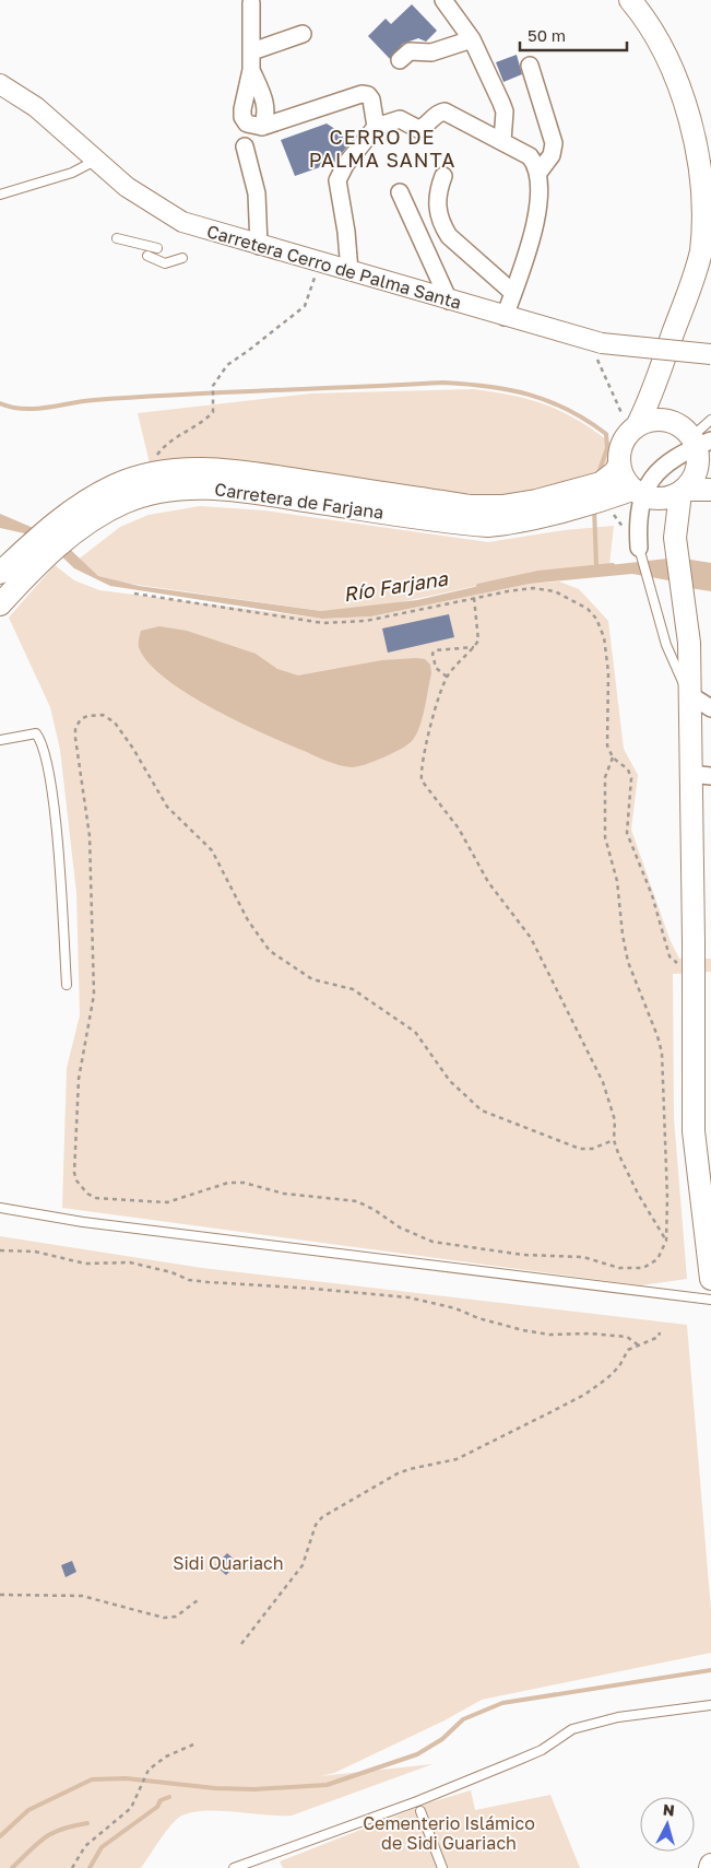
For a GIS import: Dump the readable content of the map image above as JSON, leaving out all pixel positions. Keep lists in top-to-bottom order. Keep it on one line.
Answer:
{"streets":{"main road":["Carretera de Farjana"],"street":["Carretera Cerro de Palma Santa"]},"districts":["CERRO DE PALMA SANTA"],"water":["Río Farjana"],"parks":["Sidi Ouariach","Cementerio Islámico de Sidi Guariach"],"scale_bar":"50 m","north":"top"}
